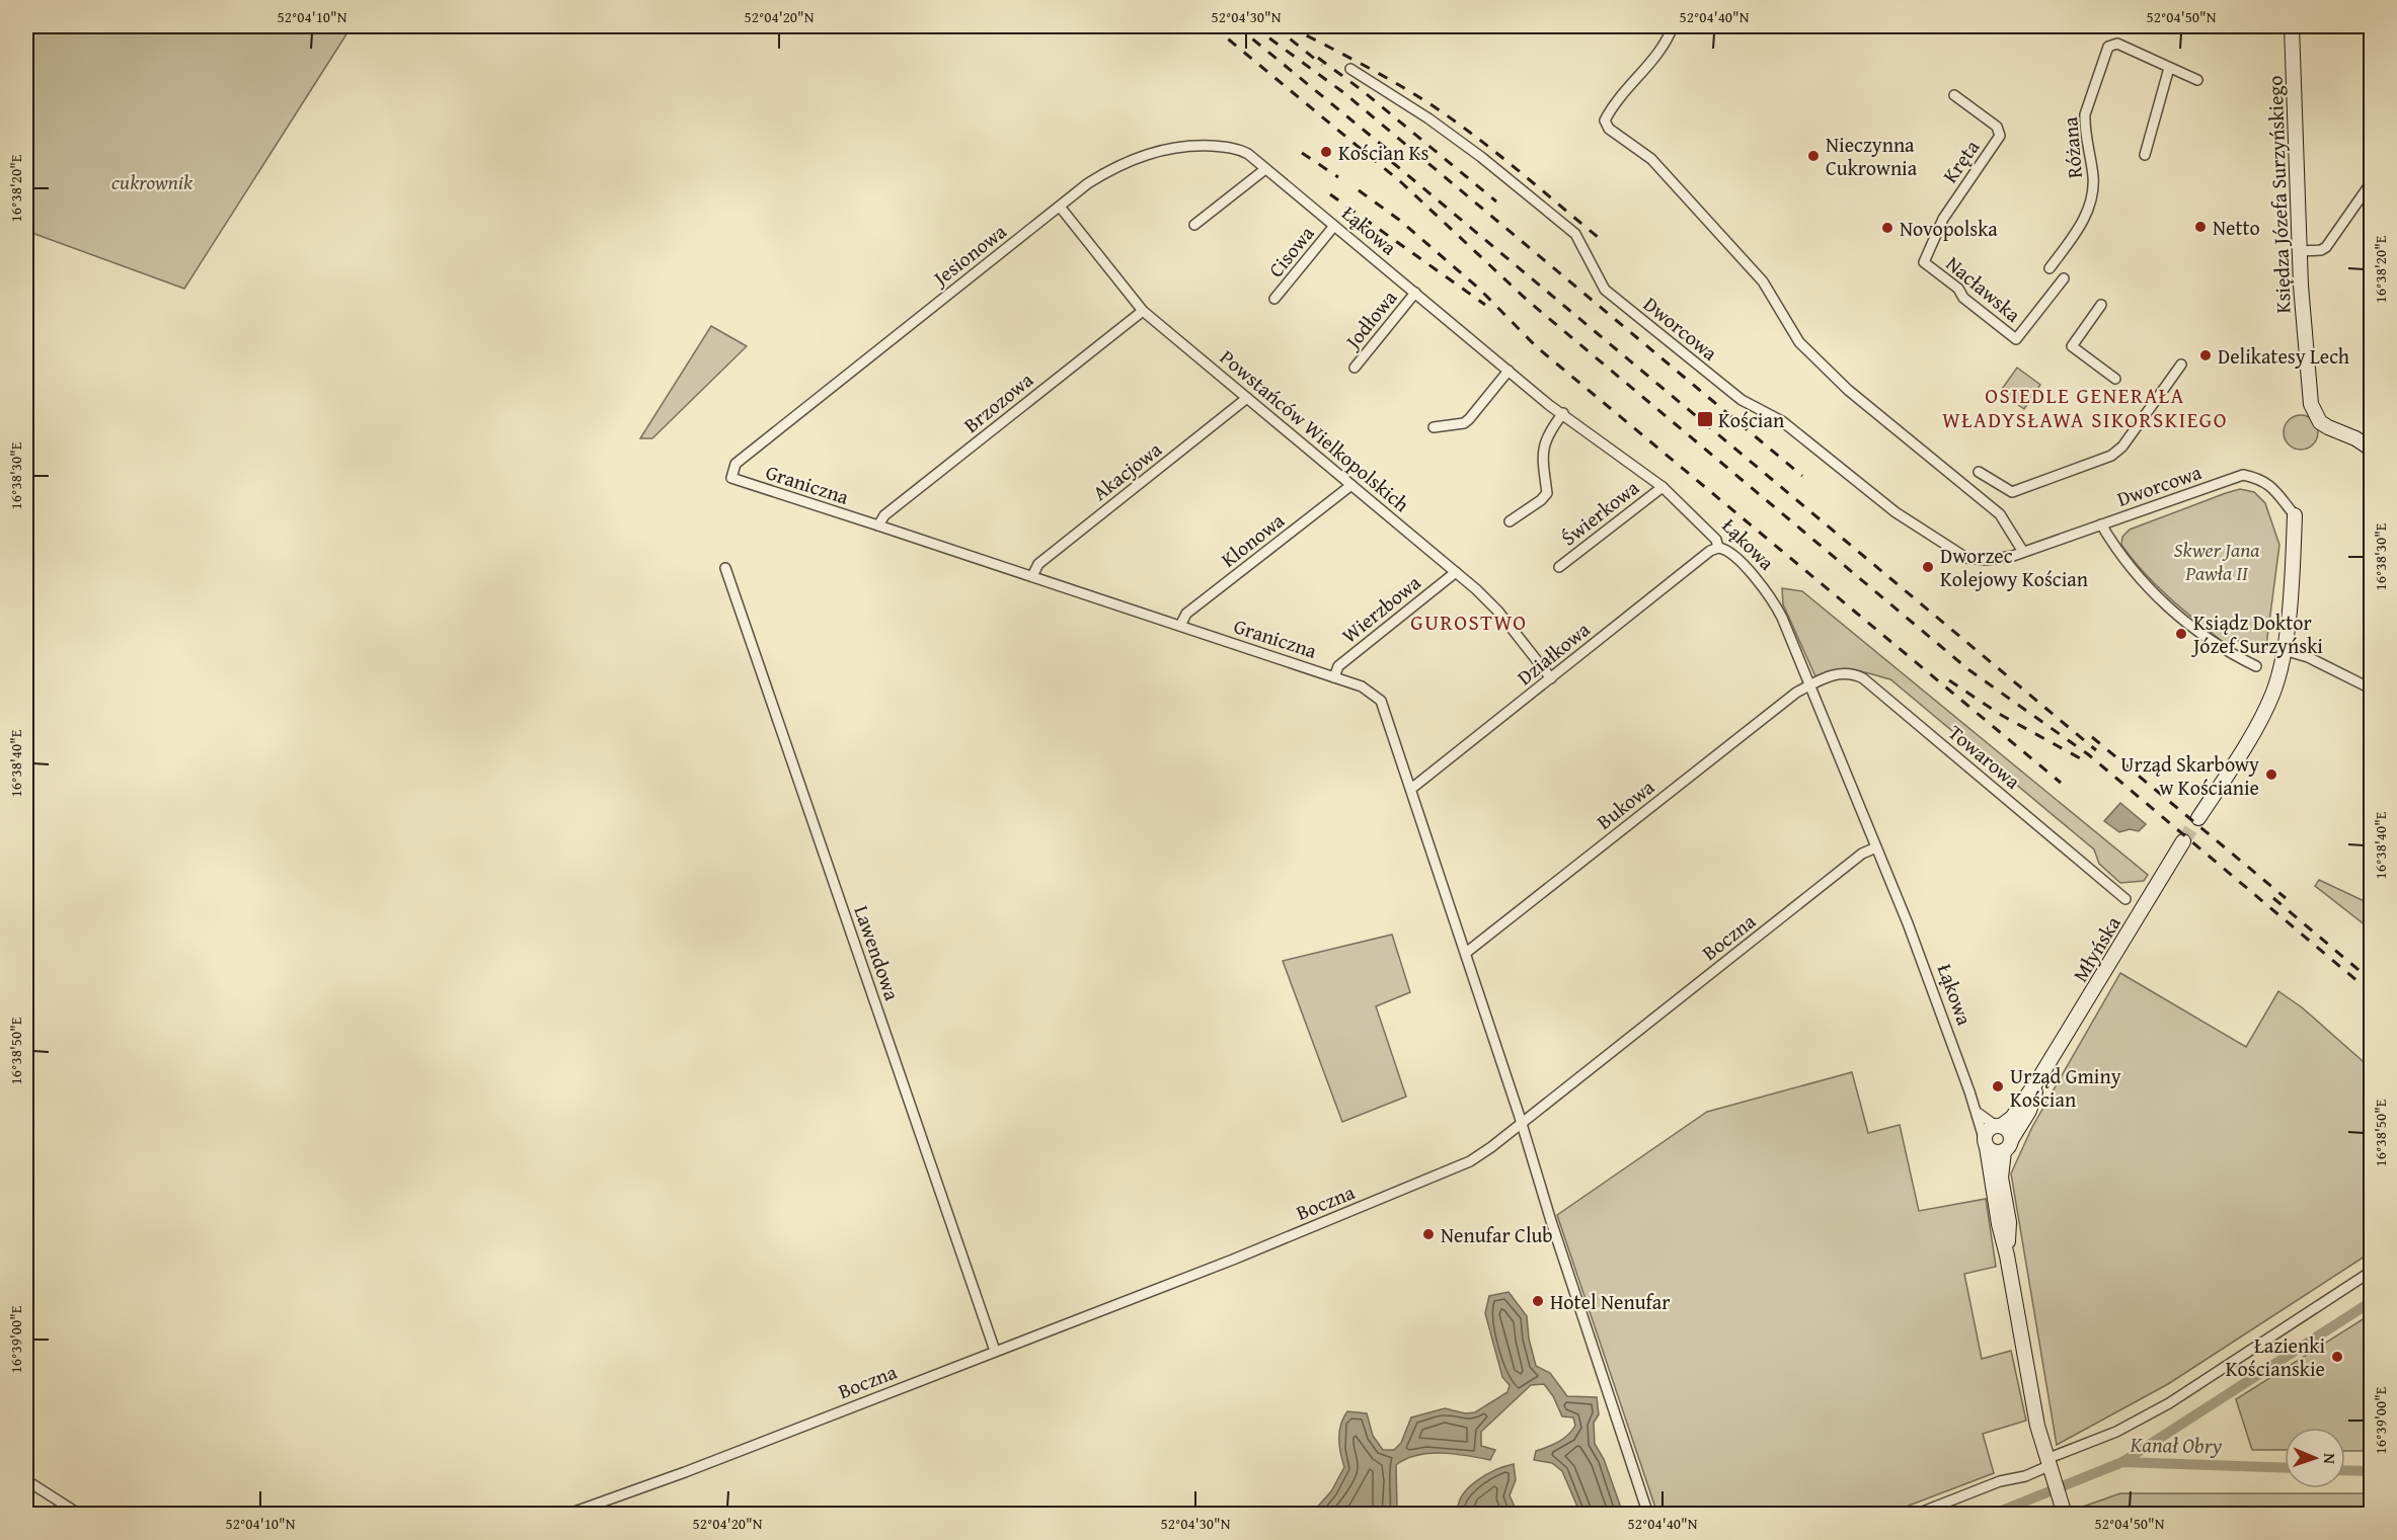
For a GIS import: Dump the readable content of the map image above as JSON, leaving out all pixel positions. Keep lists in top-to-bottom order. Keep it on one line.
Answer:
{"streets":{"street":["Różana","Kręta","Księdza Józefa Surzyńskiego","Łąkowa","Cisowa","Jesionowa","Nacławska","Jodłowa","Dworcowa","Brzozowa","Powstańców Wielkopolskich","Akacjowa","Graniczna","Świerkowa","Klonowa","Wierzbowa","Działkowa","Towarowa","Bukowa","Boczna","Młyńska","Lawendowa"]},"crossings":[["Kręta","Nacławska"],["Łąkowa","Cisowa"],["Łąkowa","Jesionowa"],["Łąkowa","Jodłowa"],["Łąkowa","Świerkowa"],["Łąkowa","Działkowa"],["Łąkowa","Towarowa"],["Łąkowa","Bukowa"],["Łąkowa","Boczna"],["Łąkowa","Młyńska"],["Jesionowa","Powstańców Wielkopolskich"],["Jesionowa","Graniczna"],["Brzozowa","Powstańców Wielkopolskich"],["Brzozowa","Graniczna"],["Powstańców Wielkopolskich","Akacjowa"],["Powstańców Wielkopolskich","Klonowa"],["Powstańców Wielkopolskich","Wierzbowa"],["Powstańców Wielkopolskich","Działkowa"],["Akacjowa","Graniczna"],["Graniczna","Klonowa"],["Graniczna","Wierzbowa"],["Graniczna","Działkowa"],["Graniczna","Bukowa"],["Graniczna","Boczna"],["Towarowa","Bukowa"],["Boczna","Lawendowa"]],"districts":["OSIEDLE GENERAŁA WŁADYSŁAWA SIKORSKIEGO","GUROSTWO"],"water":["Kanał Obry"],"parks":["cukrownik","Skwer Jana Pawła II"],"places":{"other":["Kościan Ks","Nieczynna Cukrownia","Netto","Novopolska","Delikatesy Lech","Dworzec Kolejowy Kościan","Ksiądz Doktor Józef Surzyński","Urząd Skarbowy w Kościanie","Urząd Gminy Kościan","Nenufar Club","Hotel Nenufar","Łazienki Kościanskie"],"transit":["Kościan"]},"north":"right","coordinates":["52°04'10\"N","52°04'20\"N","52°04'30\"N","52°04'40\"N","52°04'50\"N","16°38'20\"E","16°38'30\"E","16°38'40\"E","16°38'50\"E","16°39'00\"E"]}
